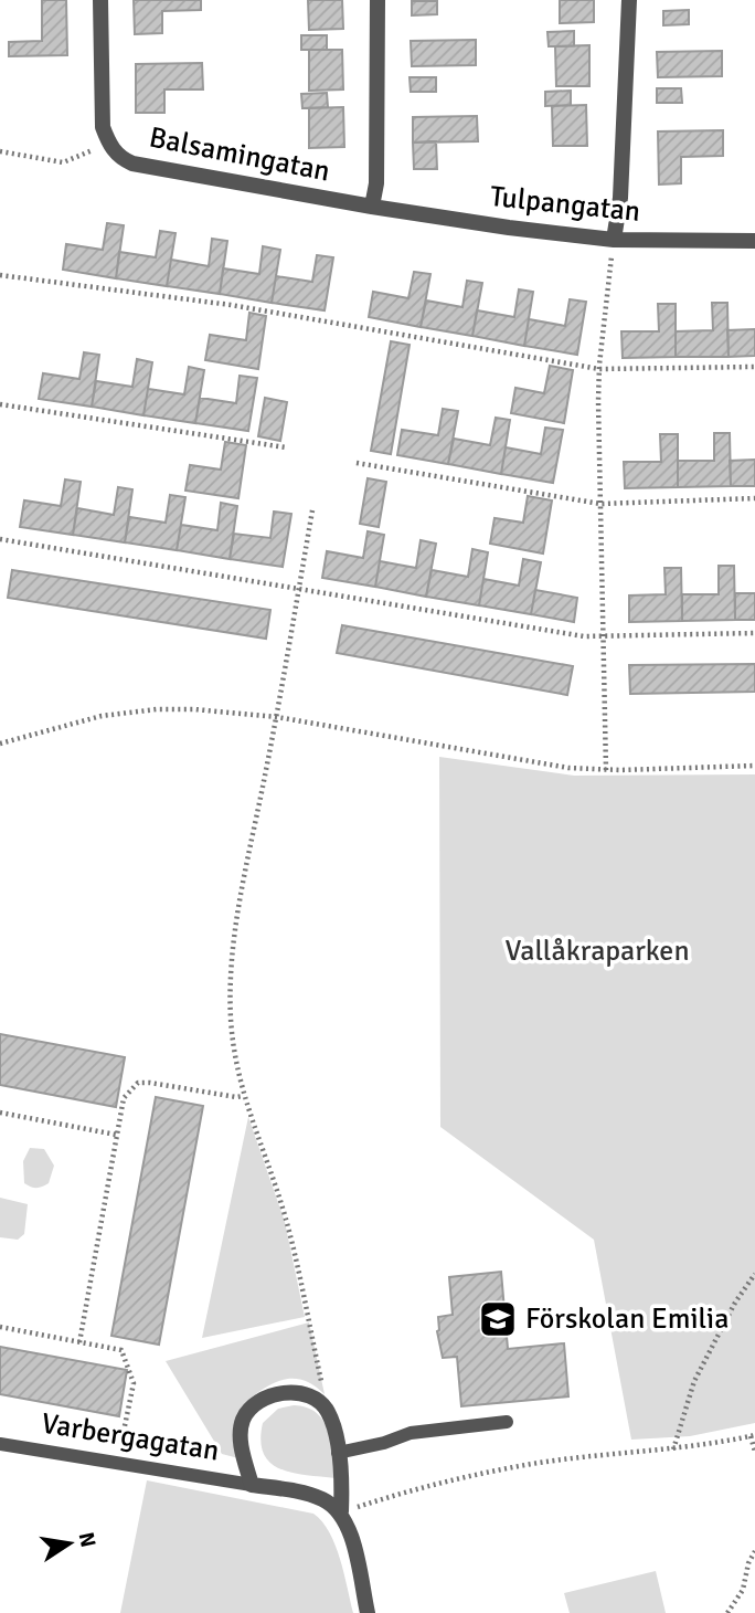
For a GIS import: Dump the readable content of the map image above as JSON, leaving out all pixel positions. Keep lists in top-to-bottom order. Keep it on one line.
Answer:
{"streets":{"street":["Balsamingatan","Tulpangatan","Varbergagatan"]},"crossings":[["Balsamingatan","Tulpangatan"]],"parks":["Vallåkraparken"],"places":{"school or university":["Förskolan Emilia"]},"north":"right"}
